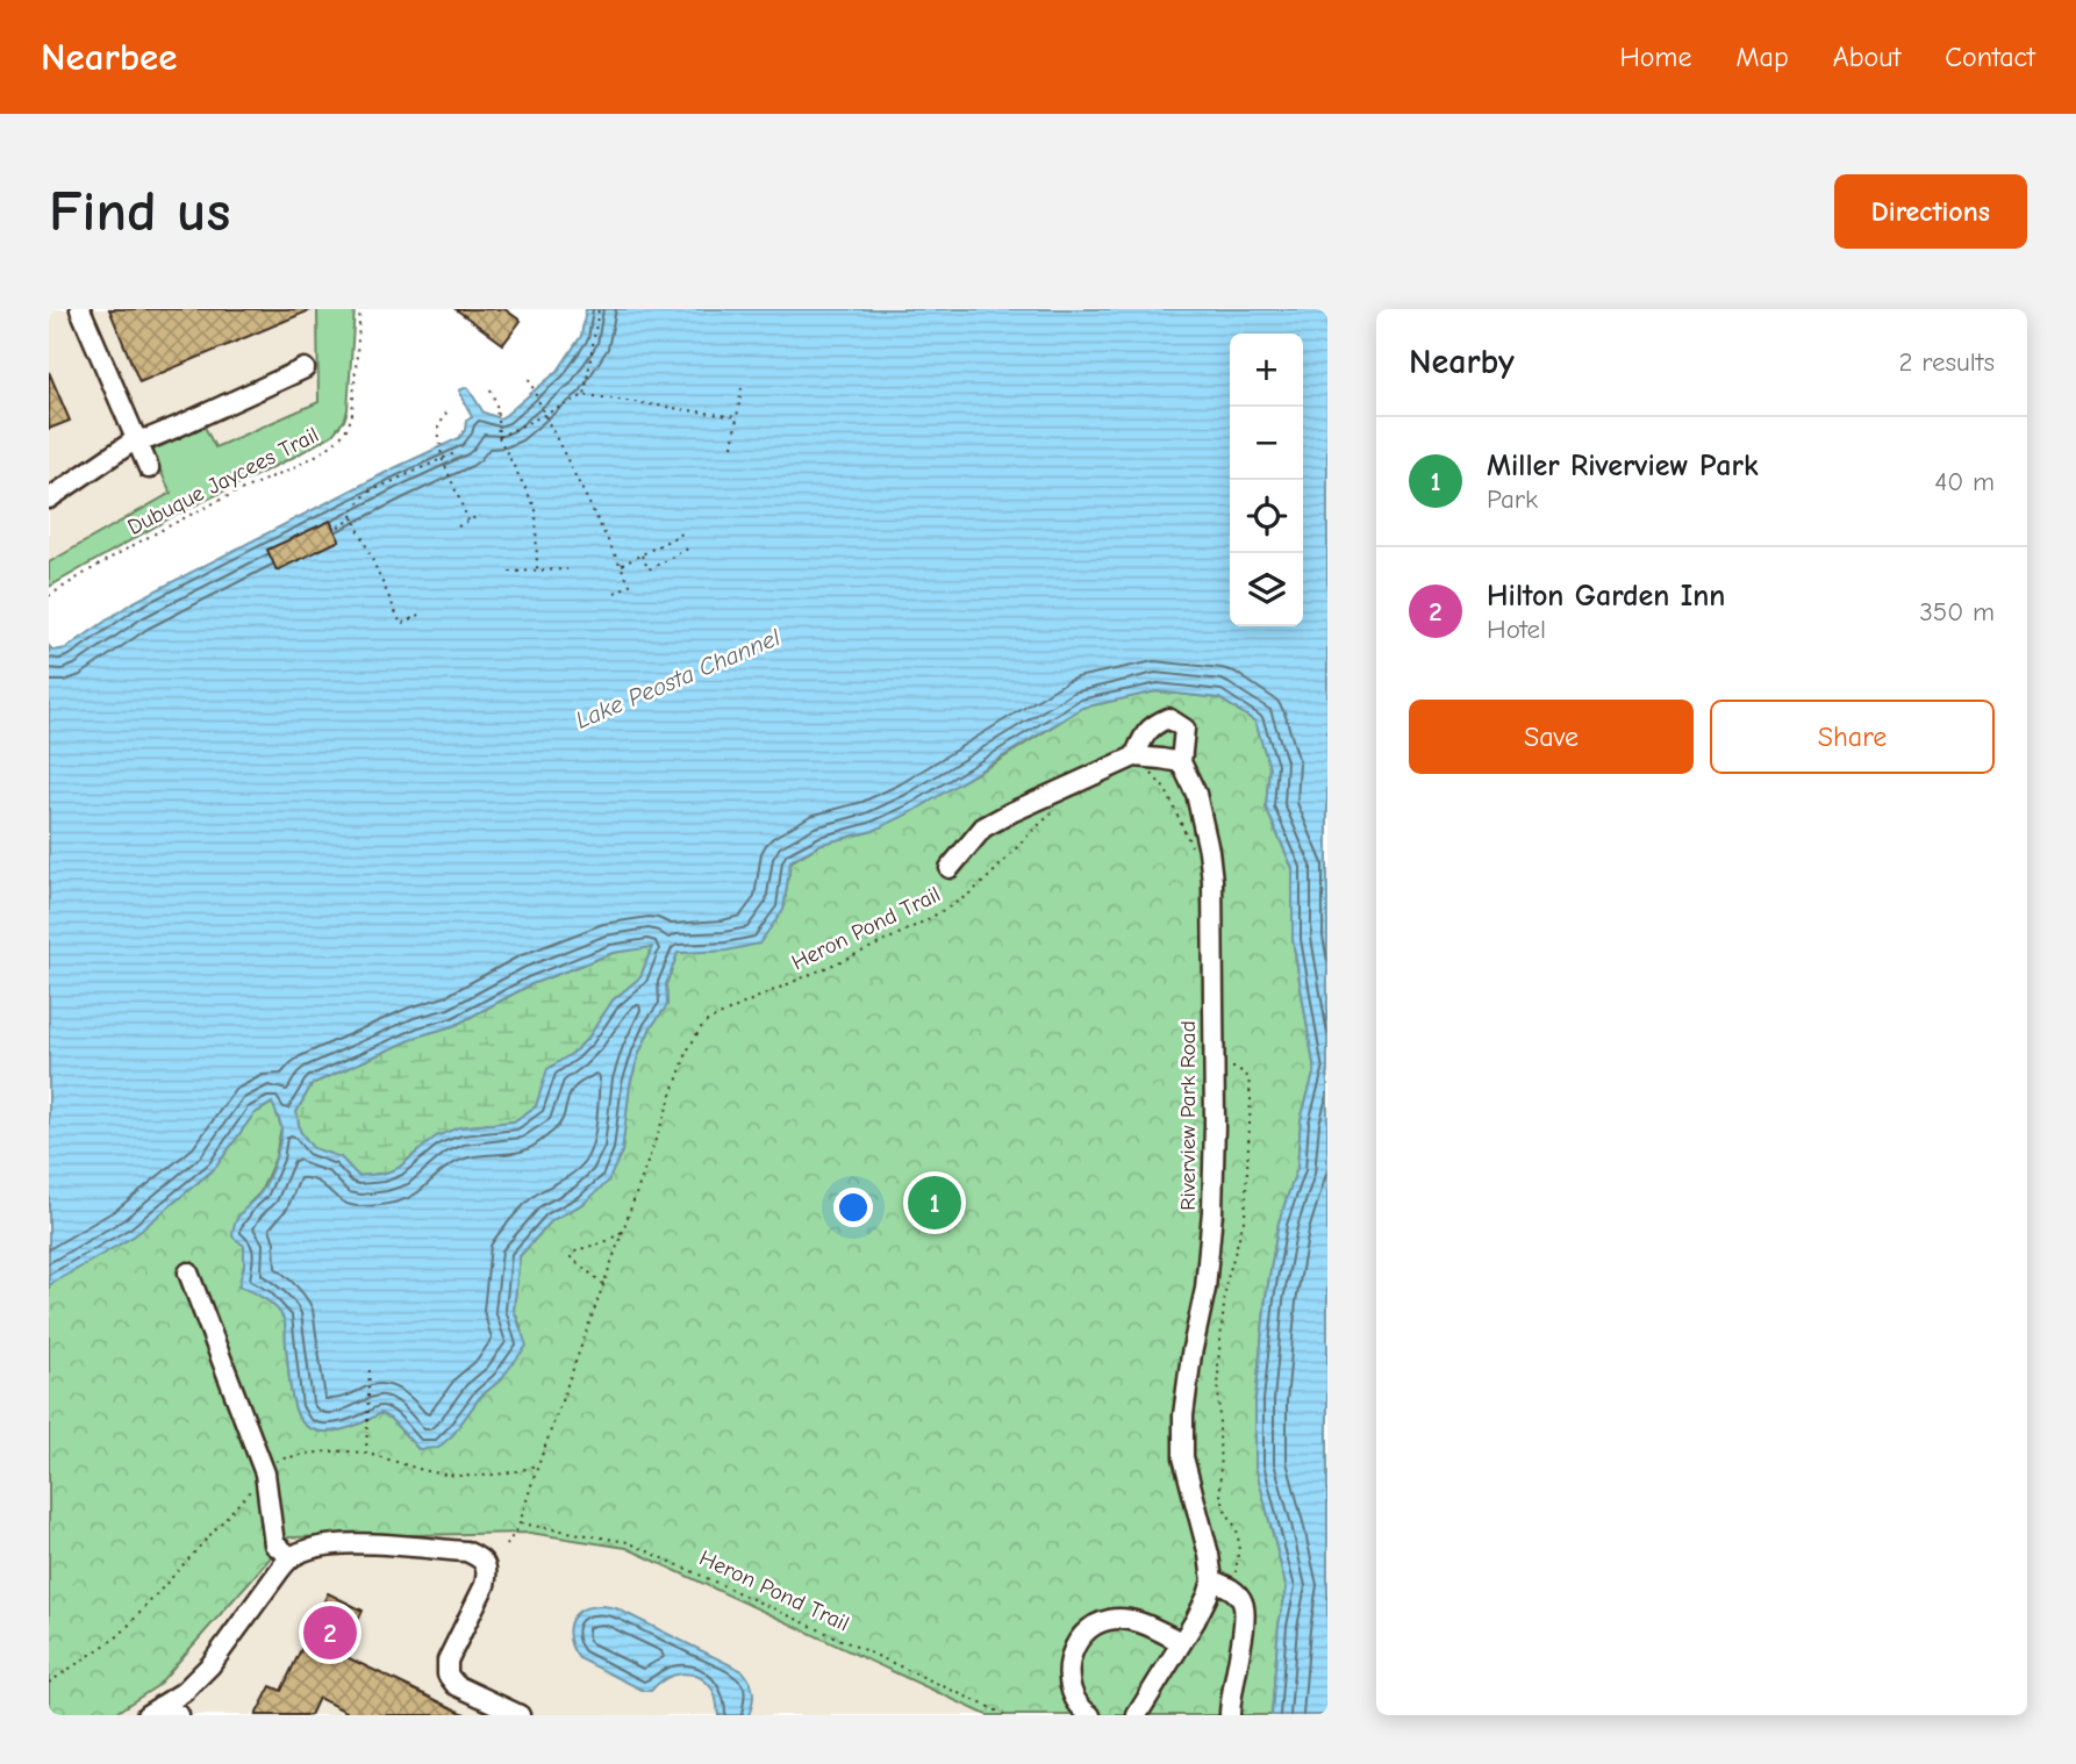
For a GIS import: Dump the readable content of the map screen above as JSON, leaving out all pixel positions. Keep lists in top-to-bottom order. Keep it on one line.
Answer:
{"streets":{"street":["Riverview Park Road"],"path":["Dubuque Jaycees Trail","Heron Pond Trail"]},"water":["Lake Peosta Channel"],"page":{"header":"Nearbee","nav":["Home","Map","About","Contact"],"buttons":["Directions",["Save","Share"]],"title":"Find us","heading":["Nearby","2 results"],"map_buttons":["+","−"],"list":[{"mark":"1","name":"Miller Riverview Park","note":"Park","value":"40 m"},{"mark":"2","name":"Hilton Garden Inn","note":"Hotel","value":"350 m"}],"pins":["1","2"]}}
